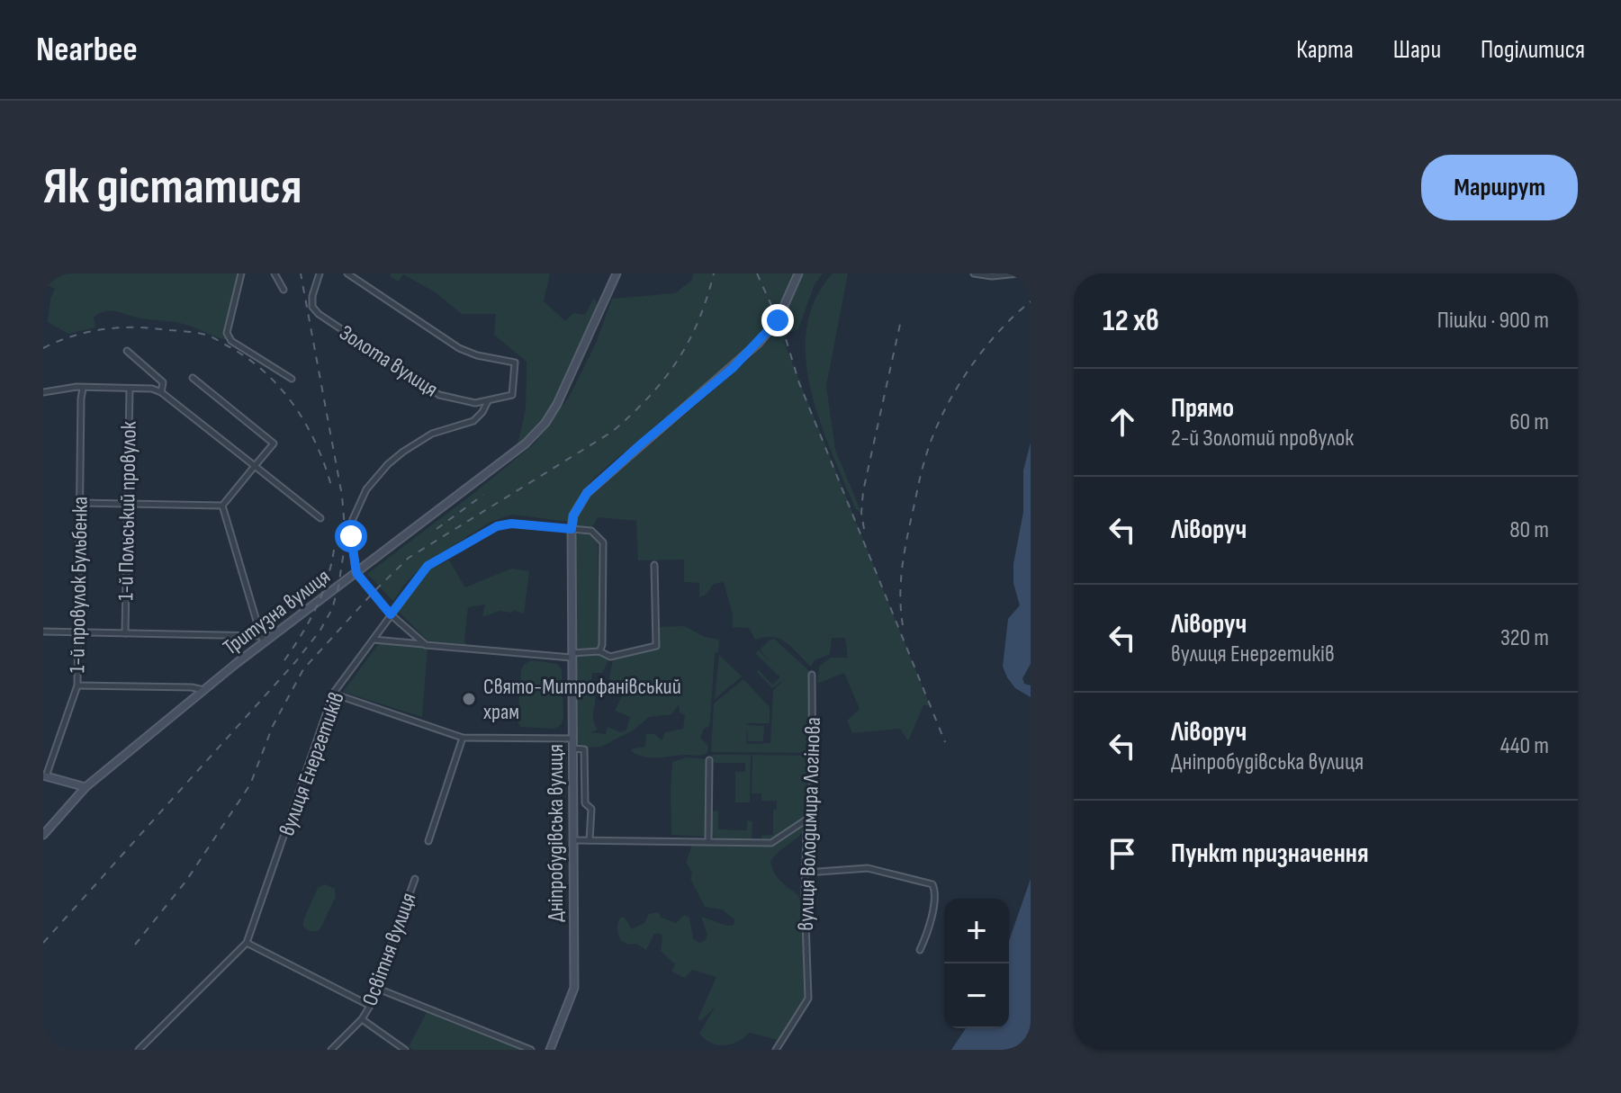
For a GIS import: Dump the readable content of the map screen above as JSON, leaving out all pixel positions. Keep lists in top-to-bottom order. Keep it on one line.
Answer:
{"streets":{"street":["Золота вулиця","1-й Польський провулок","1-й провулок Бульбенка","Тритузна вулиця","вулиця Енергетиків","вулиця Володимира Логінова","Дніпробудівська вулиця","Освітня вулиця"]},"crossings":[["вулиця Енергетиків","Дніпробудівська вулиця"]],"places":["Свято-Митрофанівський храм"],"page":{"header":"Nearbee","nav":["Карта","Шари","Поділитися"],"buttons":"Маршрут","title":"Як дістатися","heading":["12 хв","Пішки · 900 m"],"list":[["Прямо","2-й Золотий провулок","60 m"],["Ліворуч","80 m"],["Ліворуч","вулиця Енергетиків","320 m"],["Ліворуч","Дніпробудівська вулиця","440 m"],"Пункт призначення"],"map_buttons":["+","−"]}}
